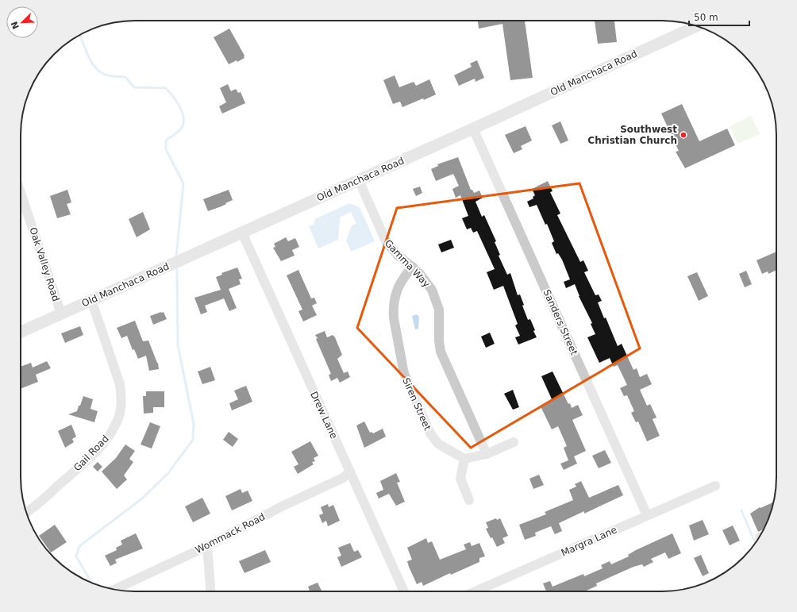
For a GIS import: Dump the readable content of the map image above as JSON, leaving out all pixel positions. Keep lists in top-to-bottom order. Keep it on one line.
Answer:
{"streets":{"street":["Old Manchaca Road","Gamma Way","Oak Valley Road","Sanders Street","Siren Street","Drew Lane","Gail Road","Wommack Road","Margra Lane"]},"crossings":[["Old Manchaca Road","Gamma Way"],["Old Manchaca Road","Oak Valley Road"],["Old Manchaca Road","Sanders Street"],["Old Manchaca Road","Drew Lane"],["Old Manchaca Road","Gail Road"],["Gamma Way","Siren Street"],["Sanders Street","Margra Lane"],["Drew Lane","Wommack Road"]],"places":["Southwest Christian Church"],"scale_bar":"50 m","north":"bottom left"}
